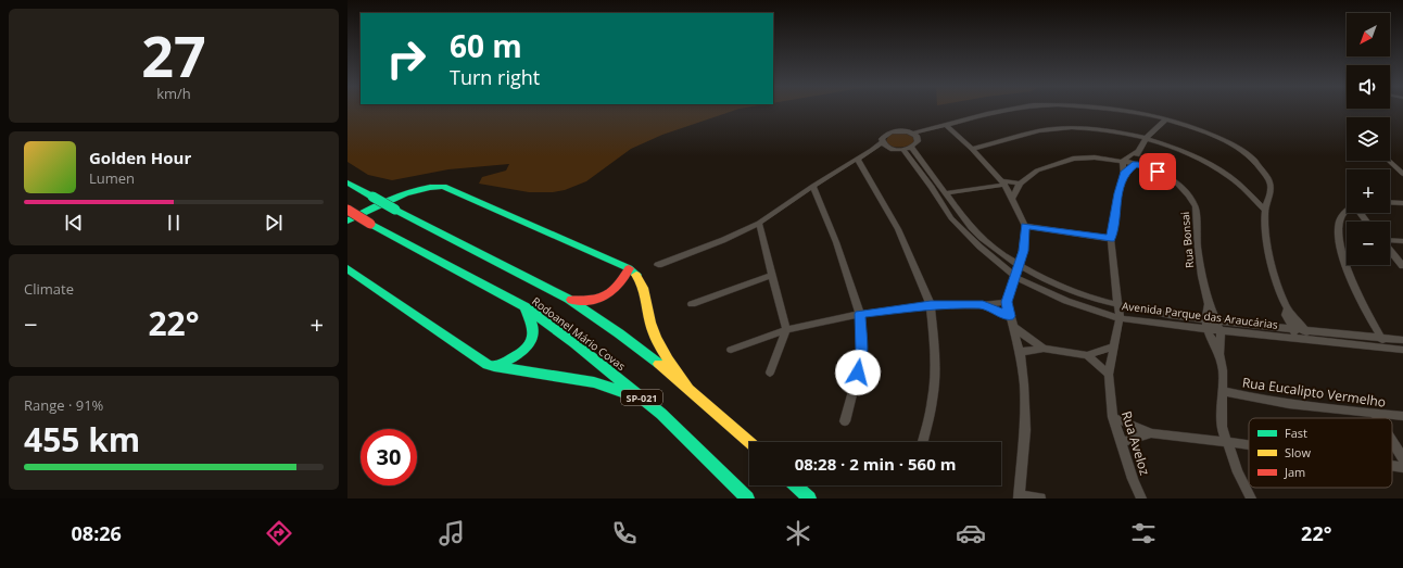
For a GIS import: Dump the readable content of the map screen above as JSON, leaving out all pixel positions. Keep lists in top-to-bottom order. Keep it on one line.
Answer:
{"streets":{"highway":["Rodoanel Mário Covas","SP-021"],"street":["Rua Bonsai","Avenida Parque das Araucárias","Rua Eucalipto Vermelho","Rua Aveloz"]},"crossings":[["Avenida Parque das Araucárias","Rua Aveloz"]],"legend":["Fast","Slow","Jam"],"north":"bottom left","page":{"tile":[["27","km/h"],"Climate",["Range · 91%","455 km"]],"map_buttons":["+","−"],"turn":["60 m","Turn right"],"song":["Golden Hour","Lumen"],"heat":["−","22°","+"],"limit":"30","trip":"08:28 · 2 min · 560 m","tabs":["08:26","22°"]}}
